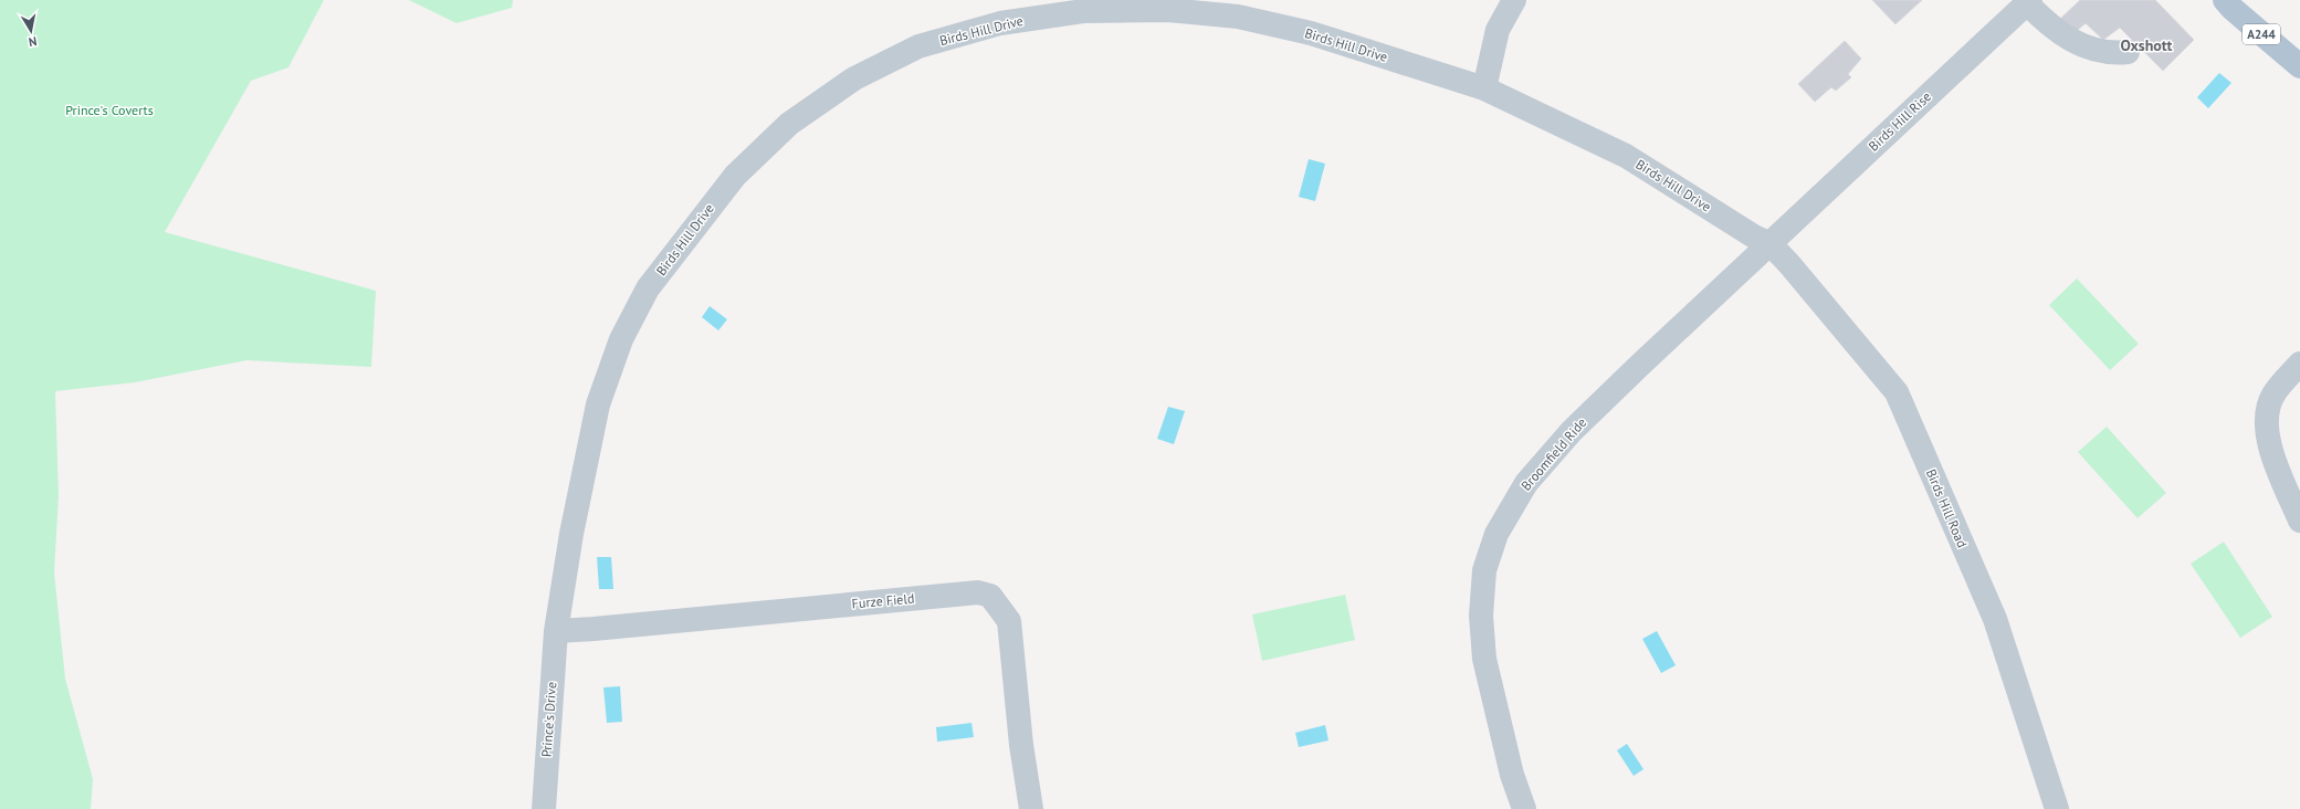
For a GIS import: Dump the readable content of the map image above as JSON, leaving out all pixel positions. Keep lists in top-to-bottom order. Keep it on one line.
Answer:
{"streets":{"main road":["A244"],"street":["Birds Hill Drive","Birds Hill Rise","Broomfield Ride","Birds Hill Road","Furze Field","Prince's Drive"]},"crossings":[["Birds Hill Drive","Birds Hill Rise"],["Birds Hill Drive","Broomfield Ride"],["Birds Hill Drive","Birds Hill Road"],["Birds Hill Drive","Furze Field"],["Birds Hill Drive","Prince's Drive"],["Birds Hill Rise","Broomfield Ride"],["Birds Hill Rise","Birds Hill Road"],["Broomfield Ride","Birds Hill Road"],["Furze Field","Prince's Drive"]],"districts":["Oxshott"],"parks":["Prince's Coverts"],"north":"bottom"}
